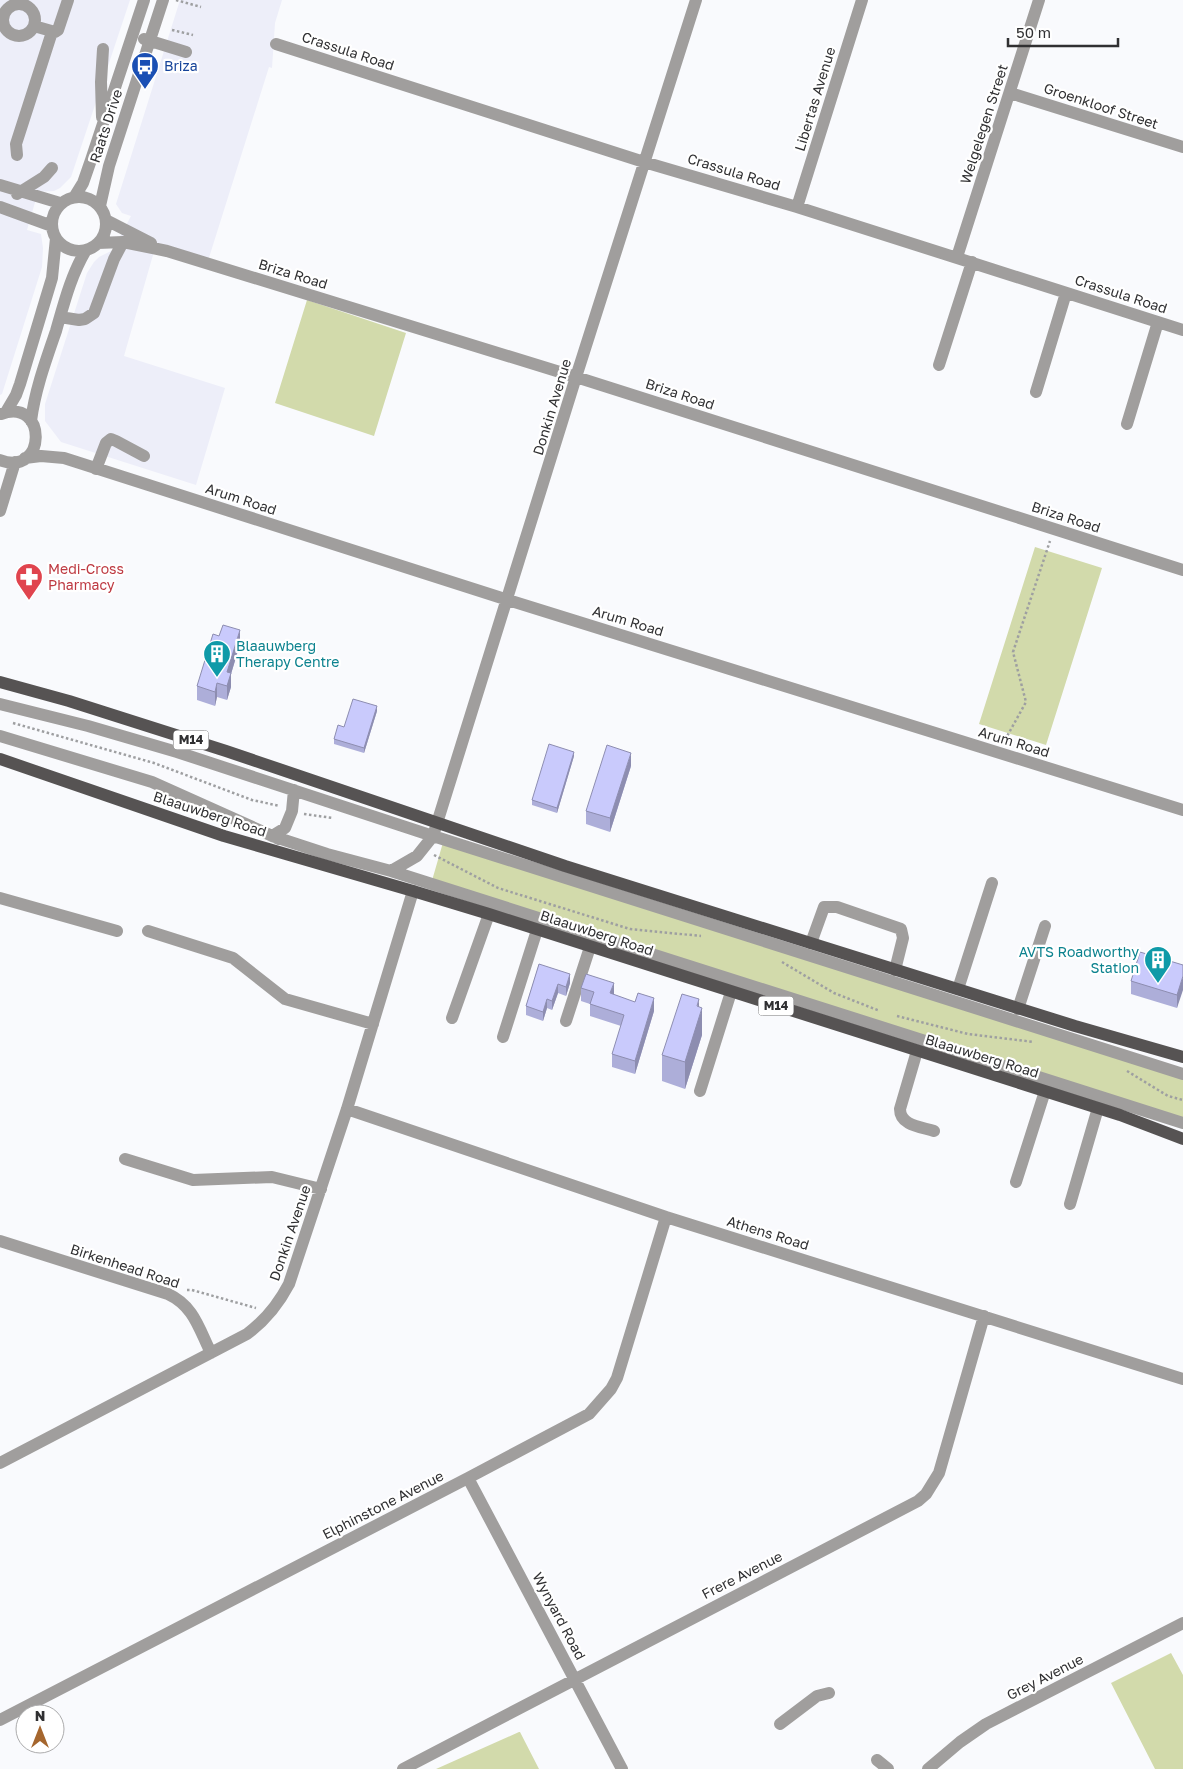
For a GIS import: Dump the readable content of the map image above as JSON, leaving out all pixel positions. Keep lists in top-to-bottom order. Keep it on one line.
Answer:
{"streets":{"main road":["M14","Blaauwberg Road"],"street":["Crassula Road","Libertas Avenue","Groenkloof Street","Welgelegen Street","Raats Drive","Briza Road","Donkin Avenue","Arum Road","Athens Road","Birkenhead Road","Elphinstone Avenue","Frere Avenue","Wynyard Road","Grey Avenue"]},"crossings":[["Crassula Road","Libertas Avenue"],["Crassula Road","Welgelegen Street"],["Crassula Road","Donkin Avenue"],["Groenkloof Street","Welgelegen Street"],["Raats Drive","Briza Road"],["Briza Road","Donkin Avenue"],["Donkin Avenue","Arum Road"],["Donkin Avenue","M14"],["Donkin Avenue","Blaauwberg Road"],["Donkin Avenue","Athens Road"],["Donkin Avenue","Birkenhead Road"],["Athens Road","Elphinstone Avenue"],["Athens Road","Frere Avenue"],["Elphinstone Avenue","Wynyard Road"],["Frere Avenue","Wynyard Road"]],"places":{"bus stop":["Briza"],"pharmacy":["Medi-Cross Pharmacy"],"building":["Blaauwberg Therapy Centre","AVTS Roadworthy Station"]},"scale_bar":"50 m","north":"top"}
